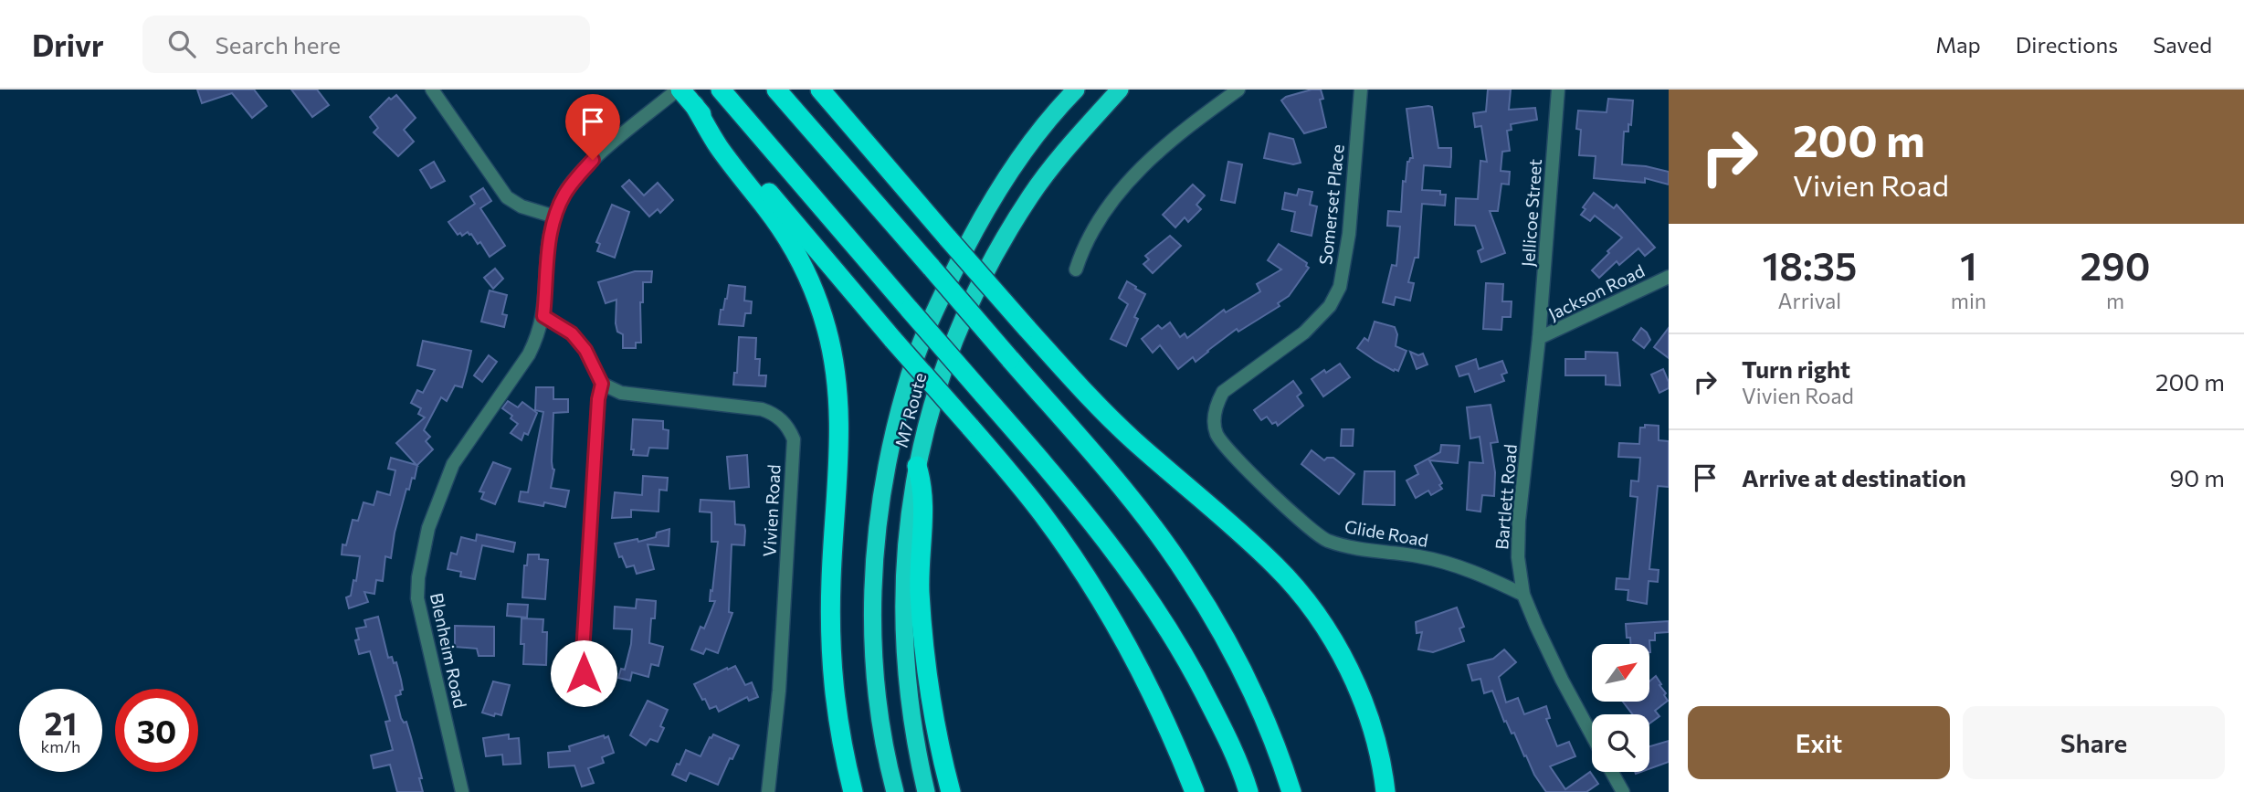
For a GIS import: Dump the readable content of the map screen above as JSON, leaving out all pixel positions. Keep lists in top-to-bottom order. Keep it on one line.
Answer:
{"streets":{"highway":["M7 Route"],"street":["Somerset Place","Jellicoe Street","Jackson Road","Bartlett Road","Vivien Road","Glide Road","Blenheim Road"]},"crossings":[["Somerset Place","Glide Road"],["Jellicoe Street","Jackson Road"],["Jellicoe Street","Bartlett Road"],["Jackson Road","Bartlett Road"],["Bartlett Road","Glide Road"]],"north":"top right","page":{"header":"Drivr","search":"Search here","nav":["Map","Directions","Saved"],"turn":["200 m","Vivien Road"],"eta":["18:35","Arrival","1","min","290","m"],"list":[{"name":"Turn right","note":"Vivien Road","value":"200 m"},{"name":"Arrive at destination","value":"90 m"}],"speed":"21 km/h","limit":"30","buttons":["Exit","Share"]}}
